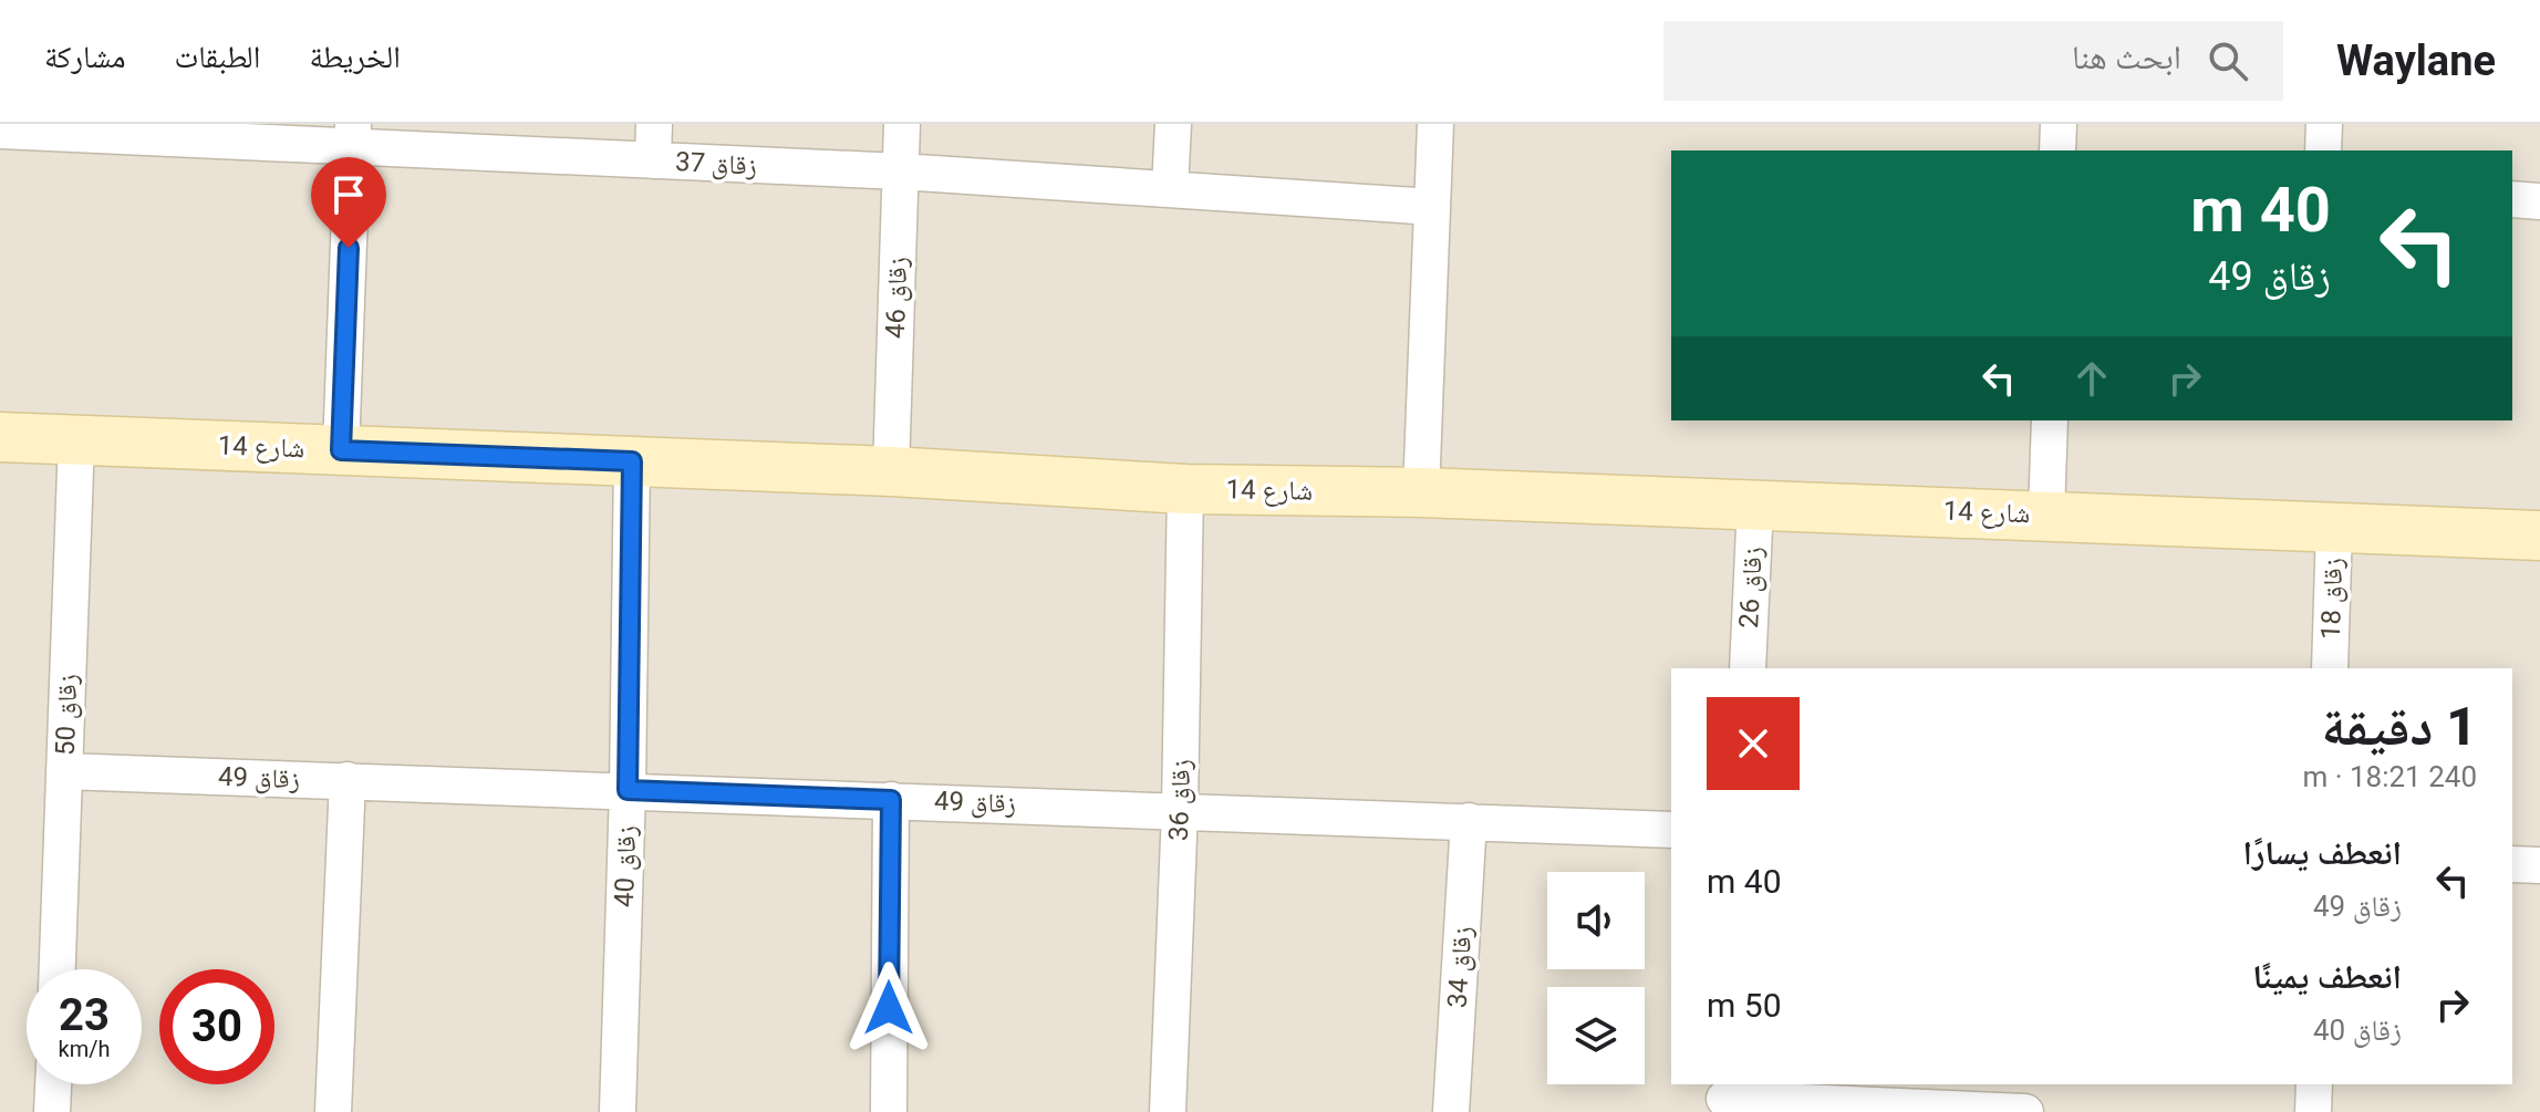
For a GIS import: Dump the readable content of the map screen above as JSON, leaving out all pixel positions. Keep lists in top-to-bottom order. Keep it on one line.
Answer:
{"streets":{"street":["زقاق 37","زقاق 46","شارع 14","زقاق 26","زقاق 18","زقاق 50","زقاق 49","زقاق 36","زقاق 40","زقاق 34"]},"crossings":[["زقاق 37","زقاق 46"],["زقاق 46","شارع 14"],["شارع 14","زقاق 26"],["شارع 14","زقاق 18"],["شارع 14","زقاق 50"],["شارع 14","زقاق 36"],["شارع 14","زقاق 40"],["زقاق 50","زقاق 49"],["زقاق 49","زقاق 36"],["زقاق 49","زقاق 40"],["زقاق 49","زقاق 34"]],"page":{"header":"Waylane","search":"ابحث هنا","nav":["الخريطة","الطبقات","مشاركة"],"turn":["40 m","زقاق 49"],"heading":["1 دقيقة","240 m · 18:21"],"list":[{"name":"انعطف يسارًا","note":"زقاق 49","value":"40 m"},{"name":"انعطف يمينًا","note":"زقاق 40","value":"50 m"}],"speed":"23 km/h","limit":"30"}}
